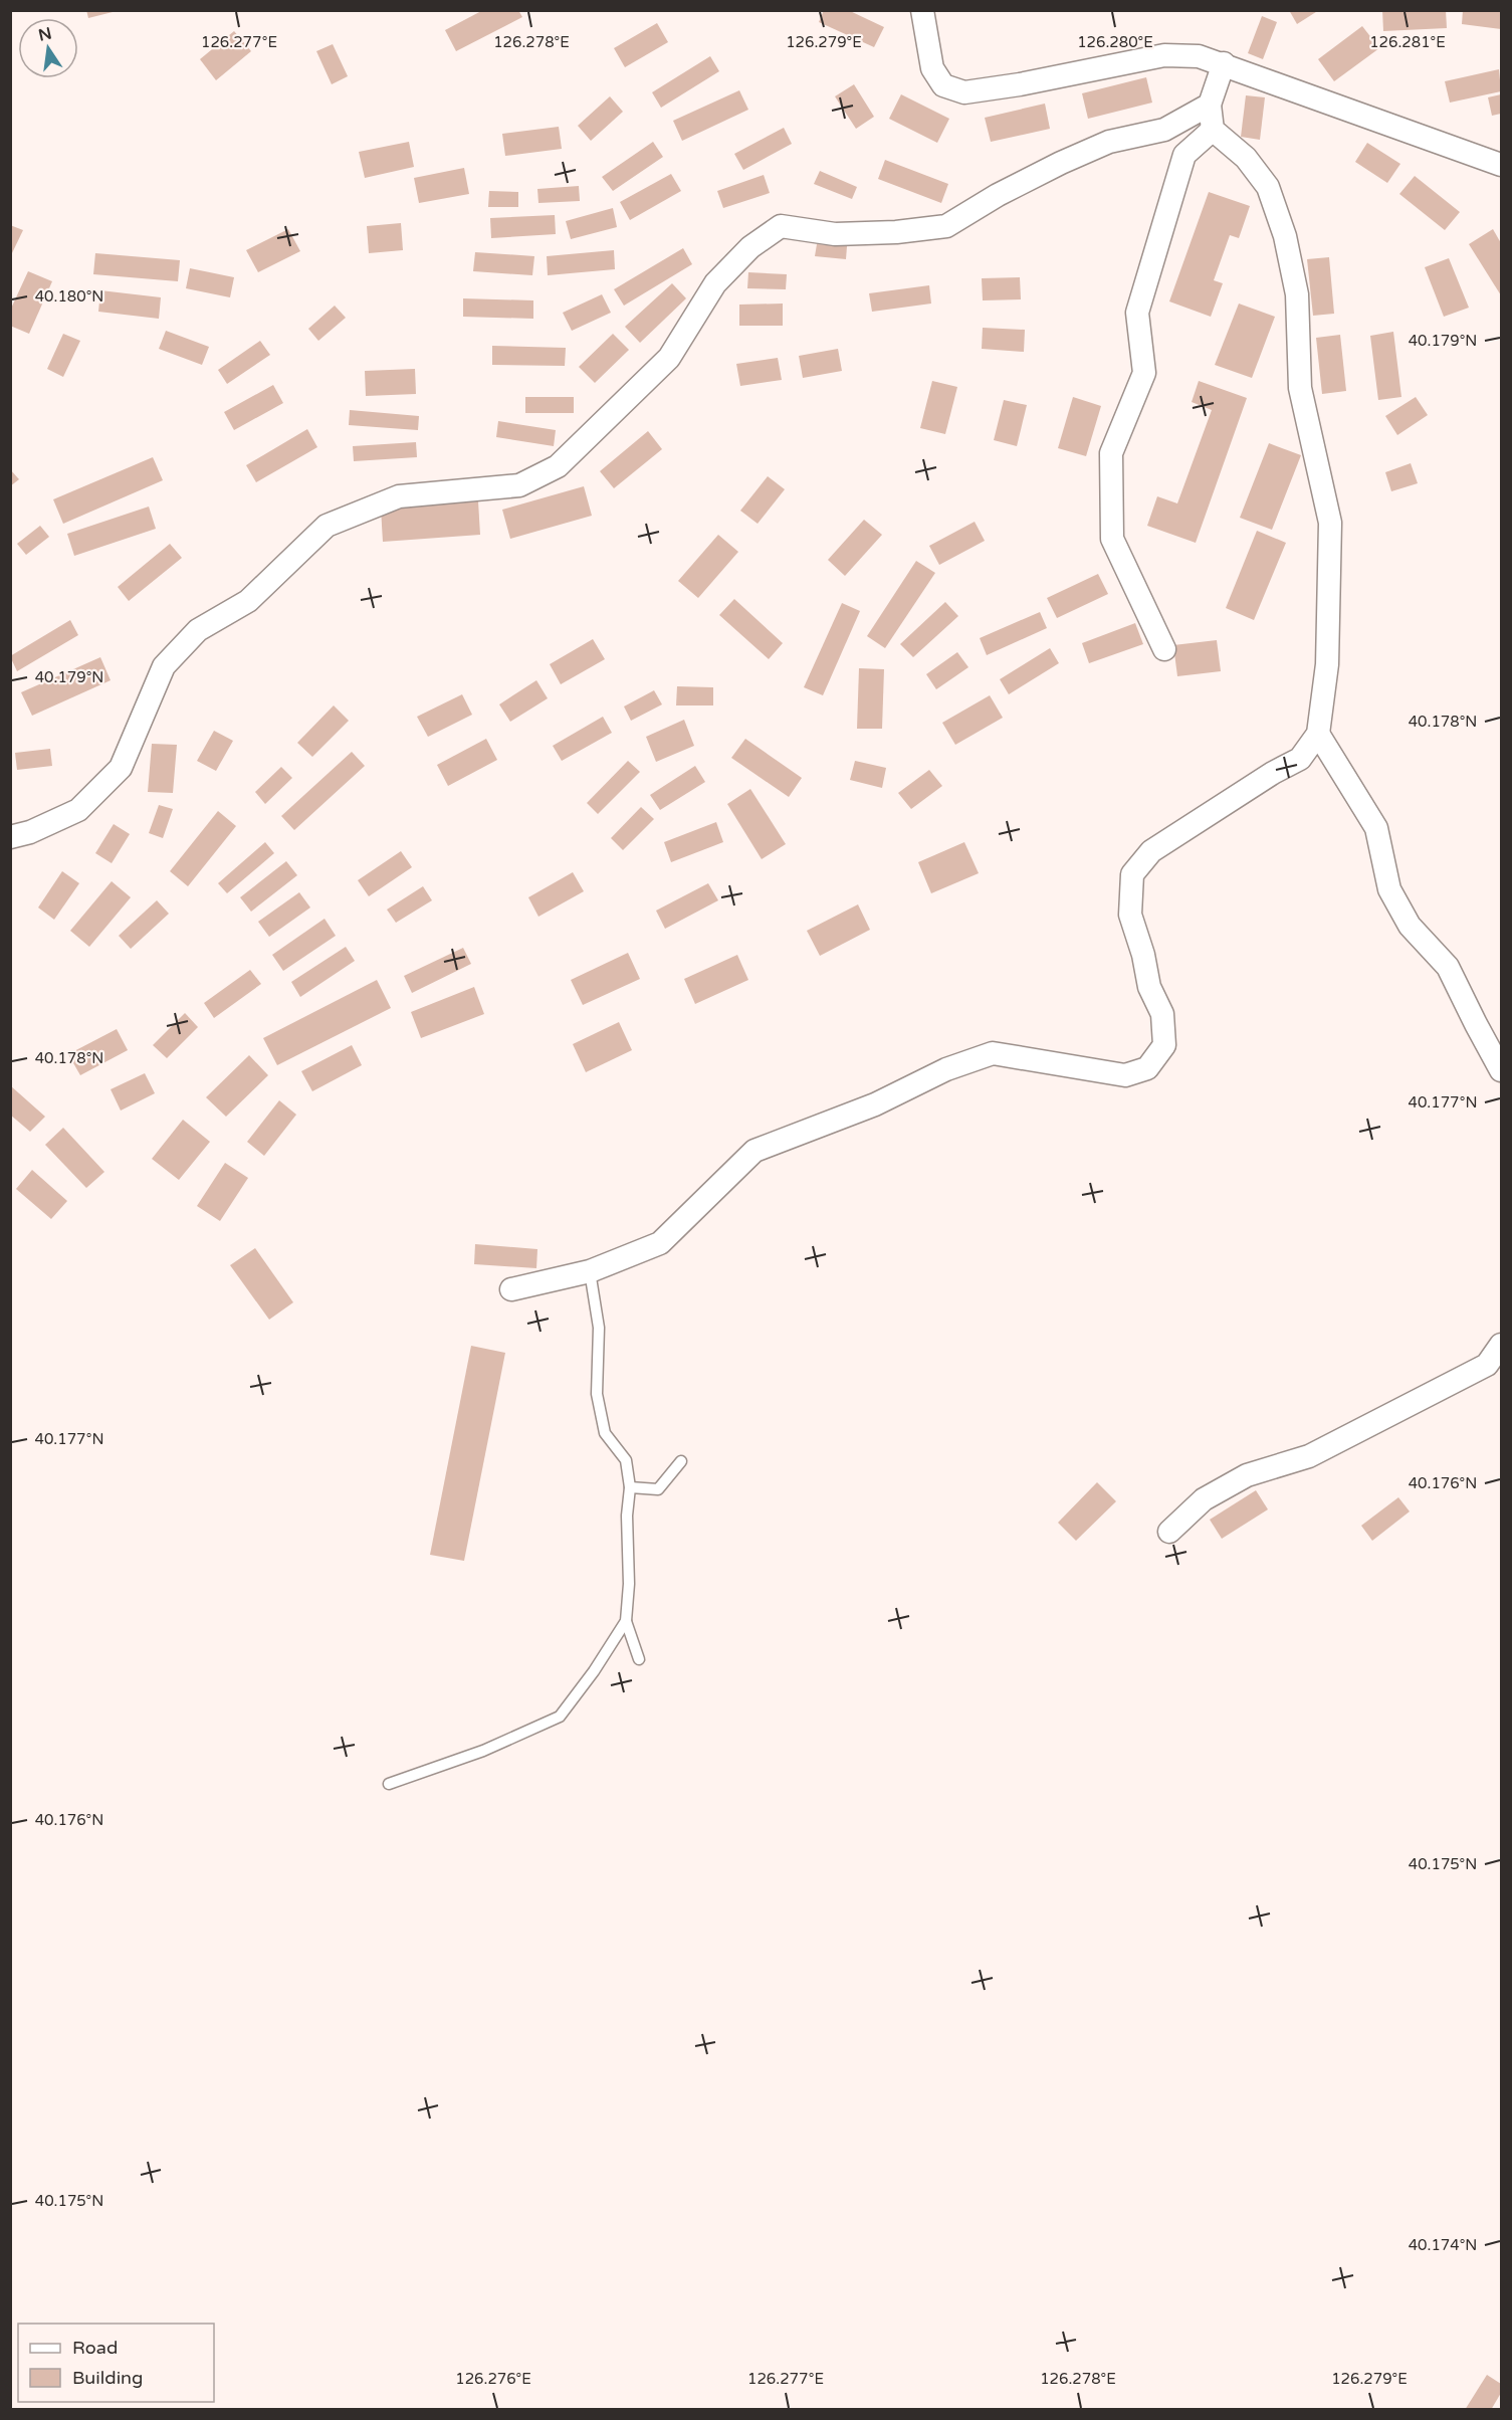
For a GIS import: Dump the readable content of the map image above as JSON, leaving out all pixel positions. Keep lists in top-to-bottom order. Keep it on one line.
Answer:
{"legend":["Road","Building"],"north":"top","coordinates":["126.277°E","126.278°E","126.279°E","126.280°E","126.281°E","40.180°N","40.179°N","40.178°N","40.177°N","40.176°N","40.175°N","40.174°N","126.276°E"]}
